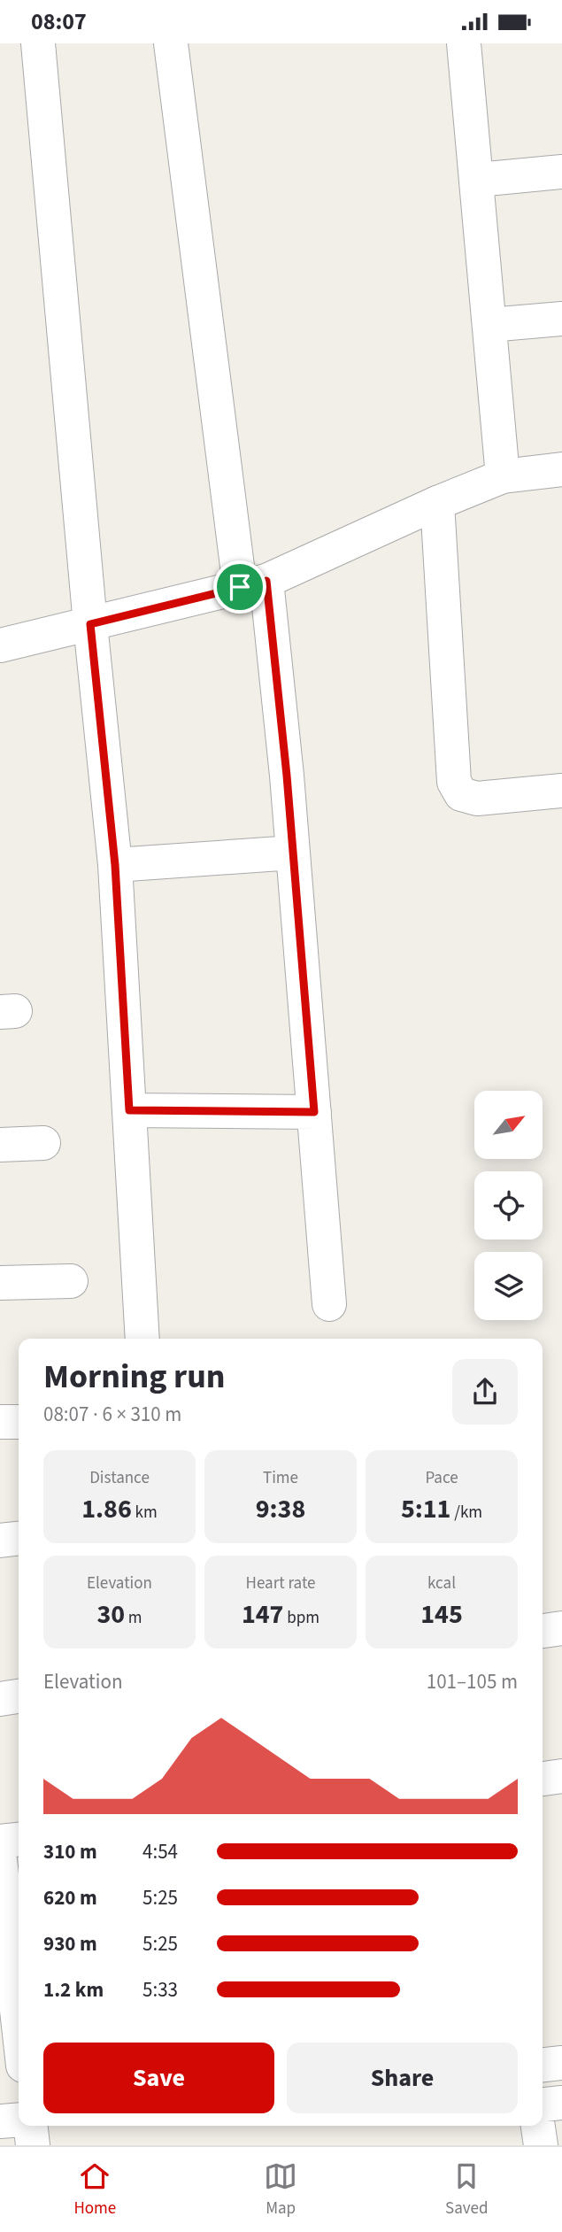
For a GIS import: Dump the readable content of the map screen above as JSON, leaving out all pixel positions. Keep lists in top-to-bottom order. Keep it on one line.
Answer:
{"north":"top right","page":{"status":"08:07","heading":["Morning run","08:07 · 6 × 310 m"],"stats":[["Distance","1.86 km"],["Time","9:38"],["Pace","5:11 /km"],["Elevation","30 m"],["Heart rate","147 bpm"],["kcal","145"]],"chart":["Elevation","101–105 m"],"list":[{"name":"310 m","note":"4:54"},{"name":"620 m","note":"5:25"},{"name":"930 m","note":"5:25"},{"name":"1.2 km","note":"5:33"}],"buttons":["Save","Share"],"tabs":["Home","Map","Saved"]}}
